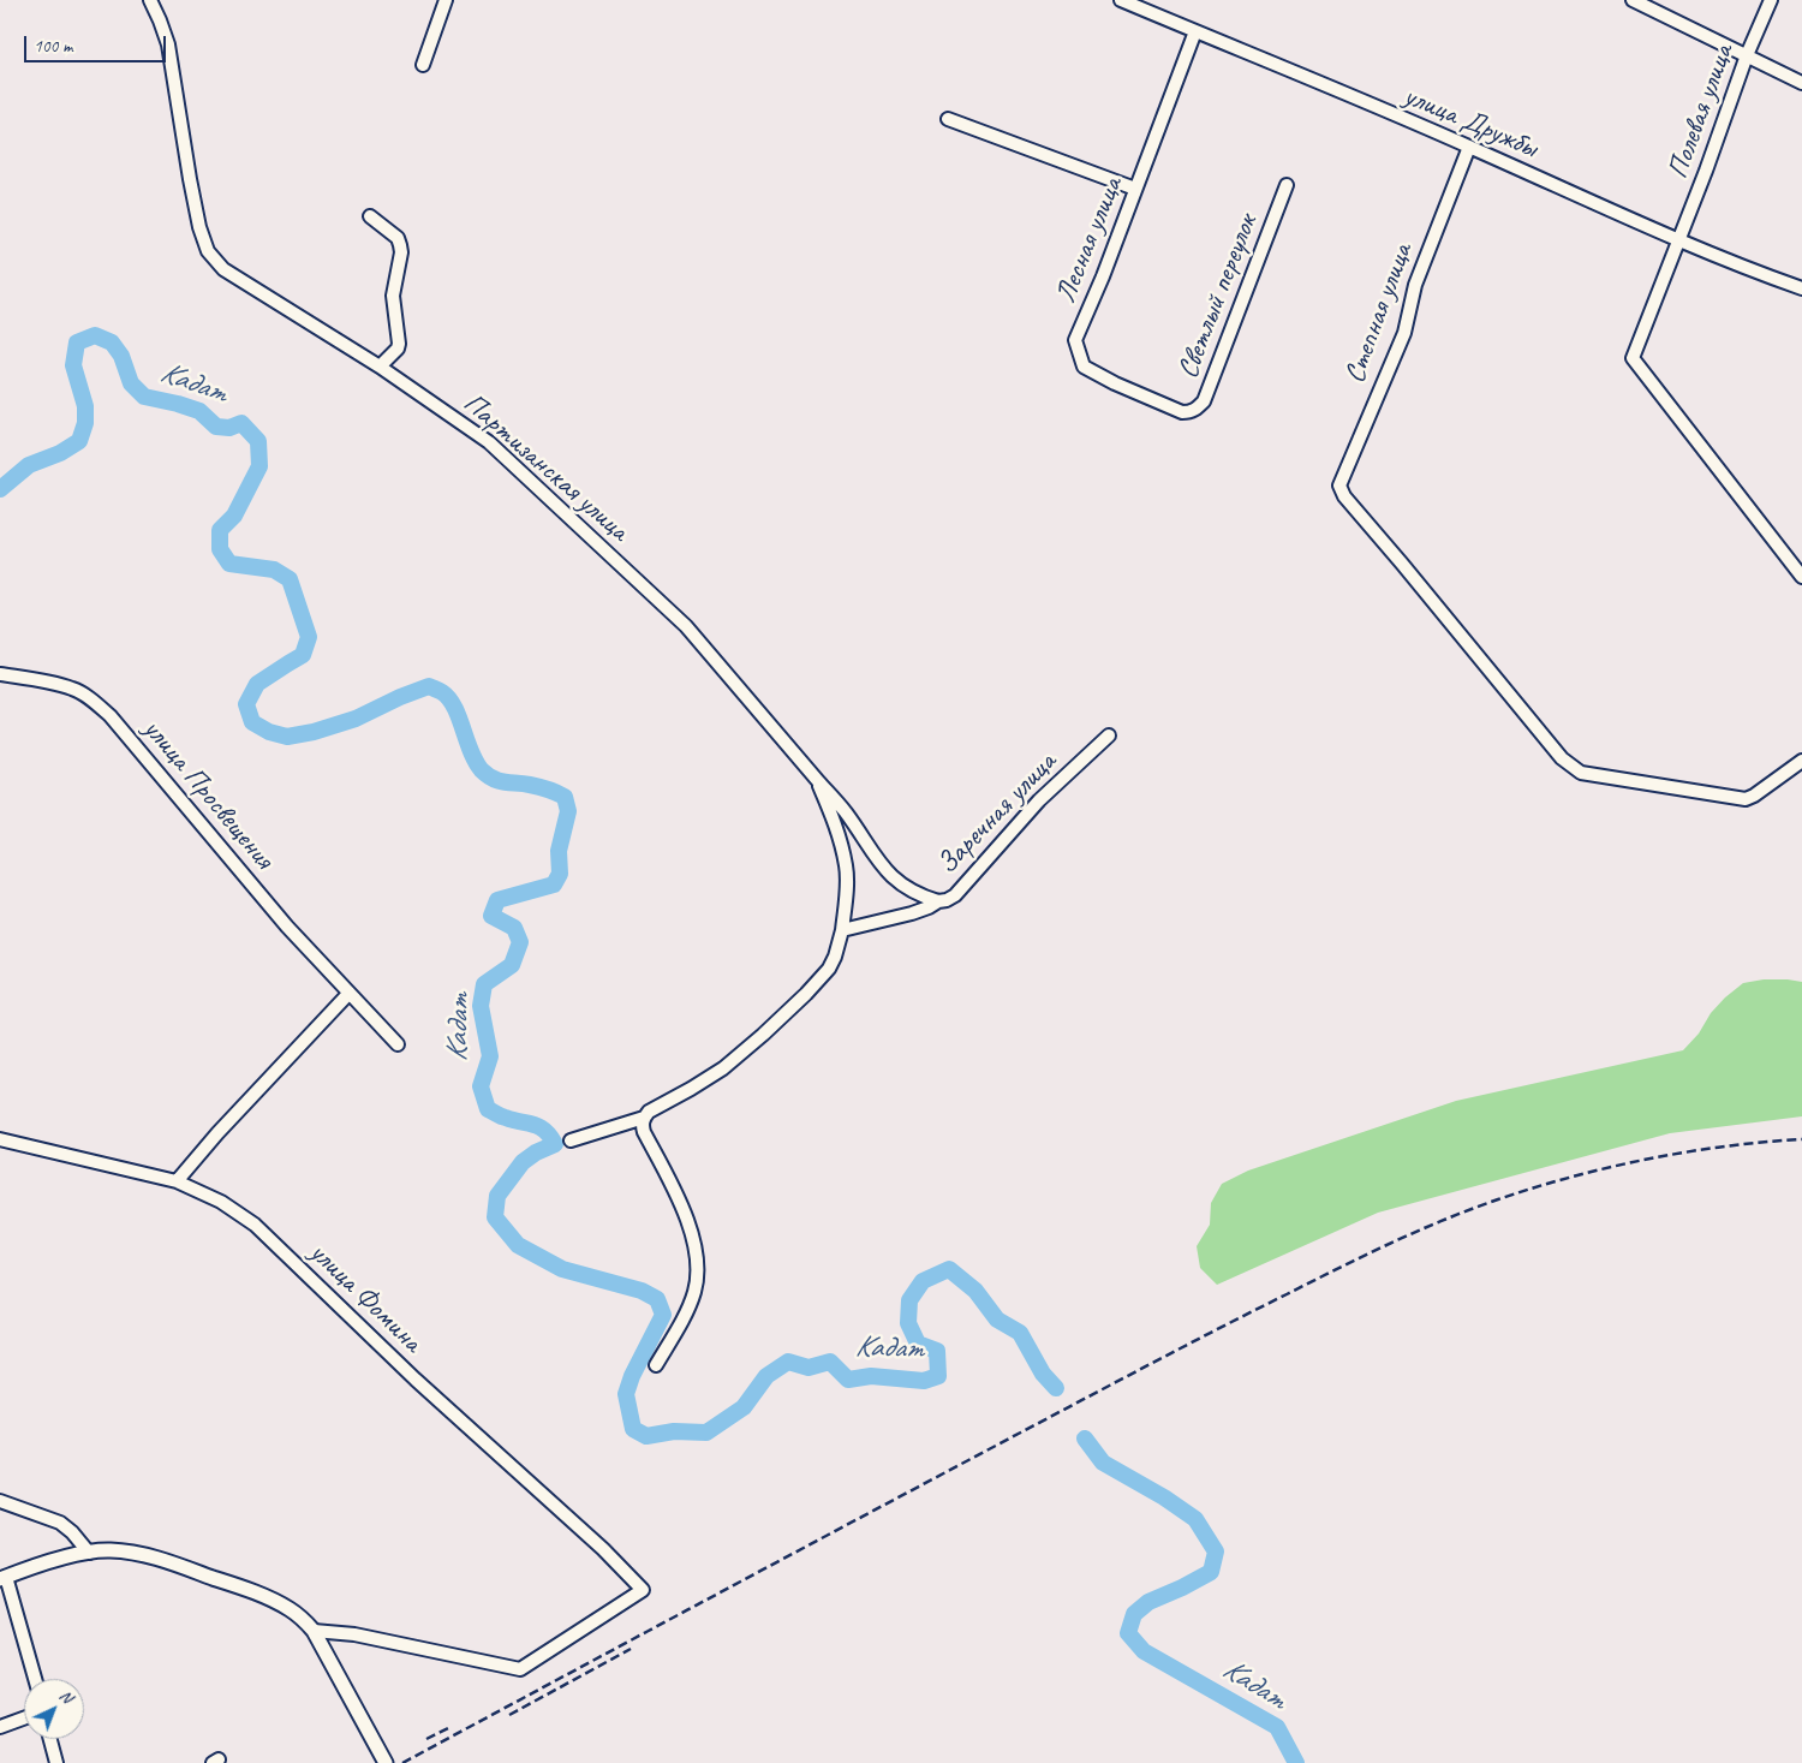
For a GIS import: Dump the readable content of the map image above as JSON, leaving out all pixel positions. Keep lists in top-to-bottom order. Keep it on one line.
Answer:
{"streets":{"street":["Полевая улица","улица Дружбы","Лесная улица","Светлый переулок","Степная улица","Партизанская улица","улица Просвещения","Заречная улица","улица Фомина"]},"crossings":[["Полевая улица","улица Дружбы"],["улица Дружбы","Лесная улица"],["улица Дружбы","Степная улица"],["Лесная улица","Светлый переулок"],["Партизанская улица","Заречная улица"]],"water":["Кадат"],"scale_bar":"100 m","north":"top right"}
